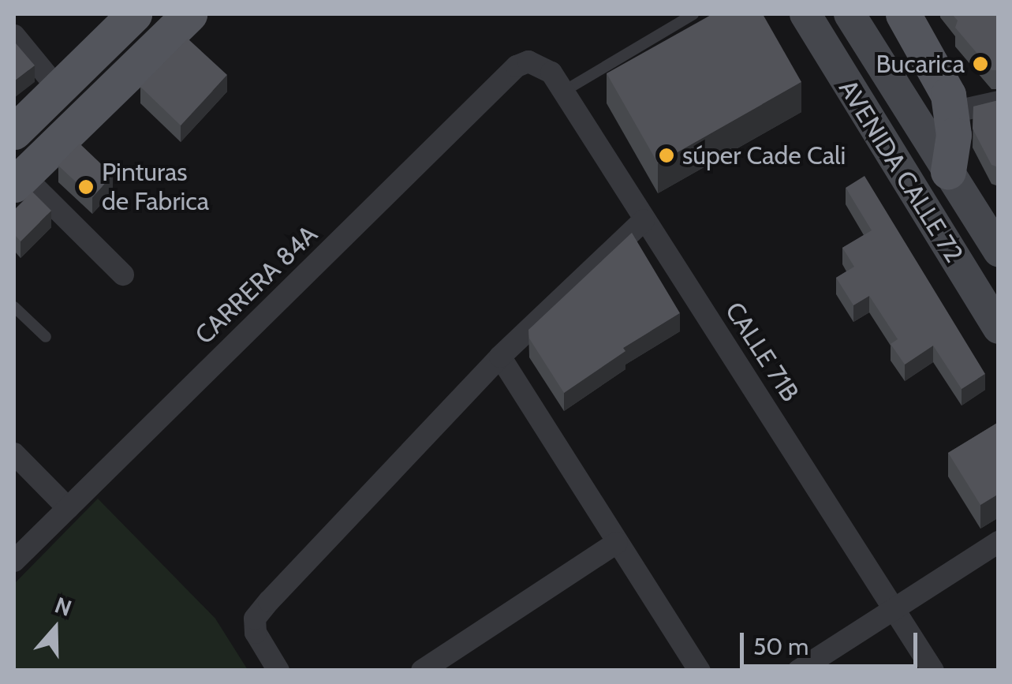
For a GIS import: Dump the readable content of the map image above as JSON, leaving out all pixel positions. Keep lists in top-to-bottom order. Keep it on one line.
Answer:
{"streets":{"main road":["AVENIDA CALLE 72"],"street":["CARRERA 84A","CALLE 71B"]},"crossings":[["CARRERA 84A","CALLE 71B"]],"places":["Bucarica","súper Cade Cali","Pinturas de Fabrica"],"scale_bar":"50 m","north":"top"}
